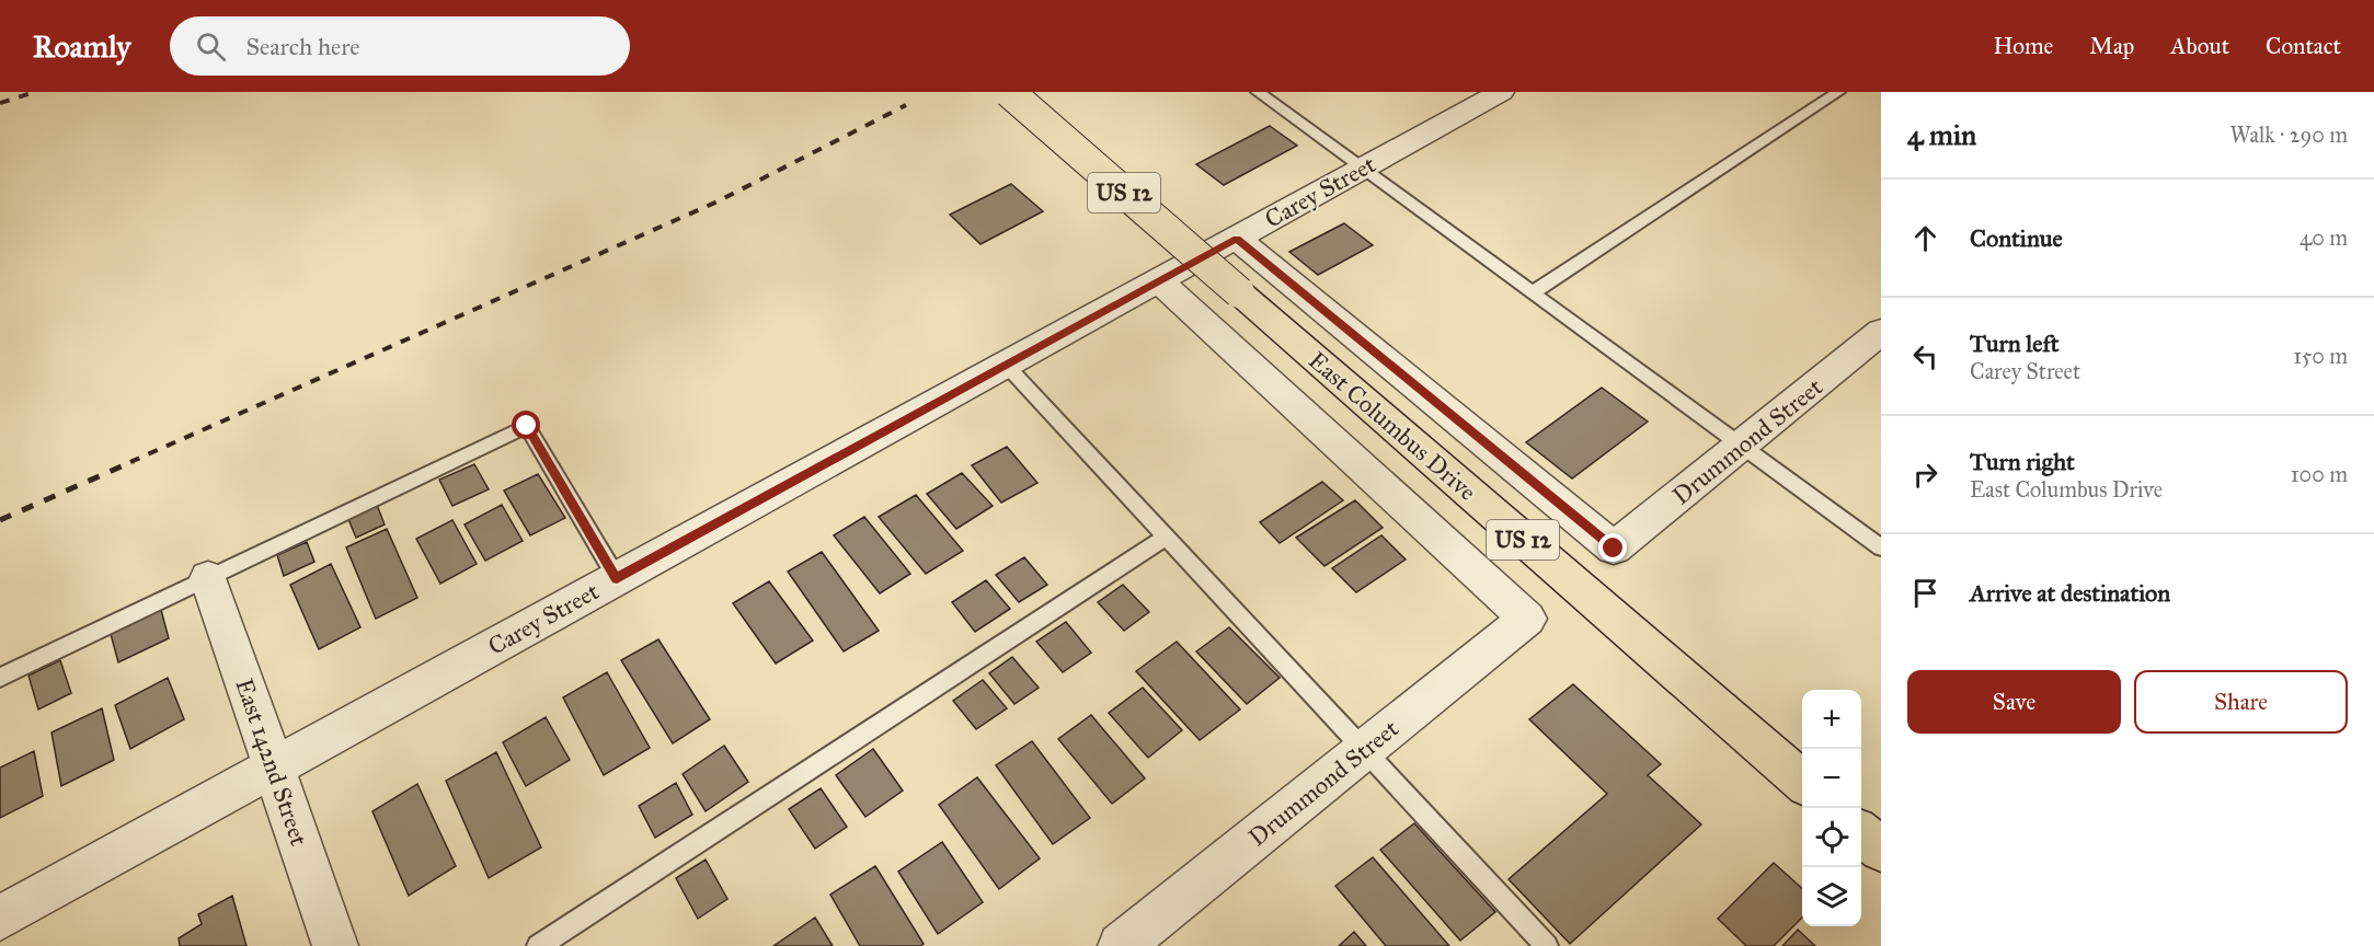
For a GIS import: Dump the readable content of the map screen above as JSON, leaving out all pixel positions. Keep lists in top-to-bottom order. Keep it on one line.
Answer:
{"streets":{"main road":["US 12","East Columbus Drive"],"street":["Carey Street","Drummond Street","East 142nd Street"]},"crossings":[["Carey Street","East Columbus Drive"],["Carey Street","East 142nd Street"],["East Columbus Drive","Drummond Street"]],"page":{"header":"Roamly","search":"Search here","nav":["Home","Map","About","Contact"],"heading":["4 min","Walk · 290 m"],"list":[["Continue","40 m"],["Turn left","Carey Street","150 m"],["Turn right","East Columbus Drive","100 m"],"Arrive at destination"],"buttons":["Save","Share"],"map_buttons":["+","−"]}}
